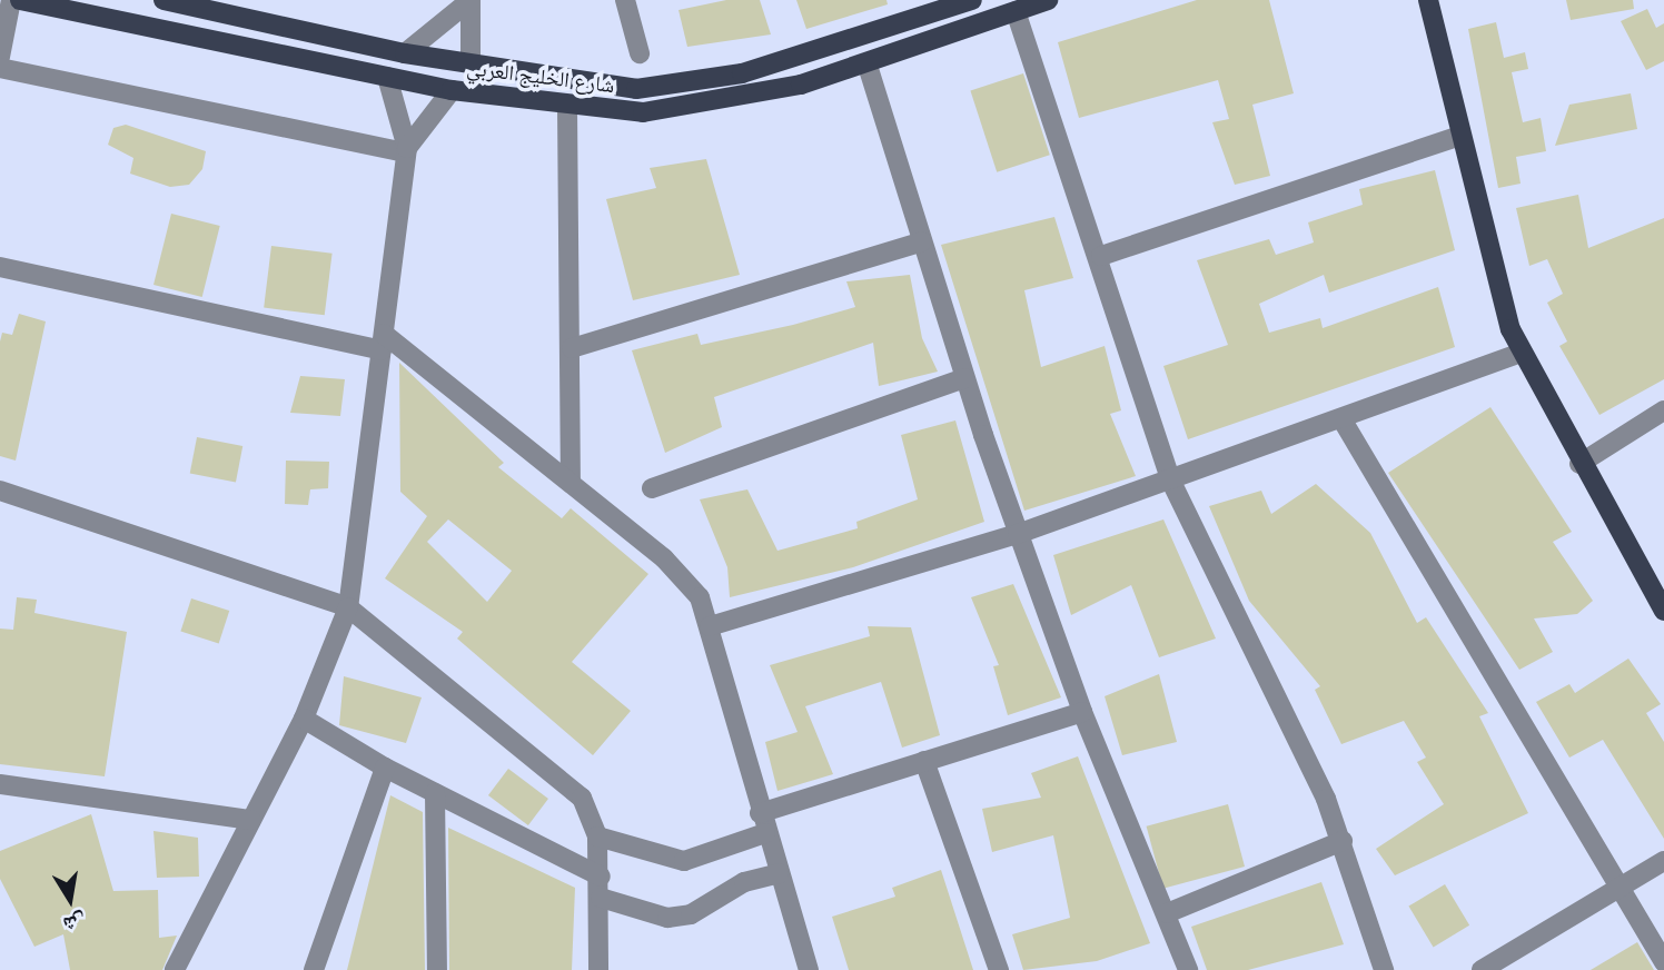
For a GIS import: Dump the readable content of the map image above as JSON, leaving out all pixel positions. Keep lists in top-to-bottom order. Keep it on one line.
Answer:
{"streets":{"main road":["شارع الخليج العربي"]},"north":"bottom"}
